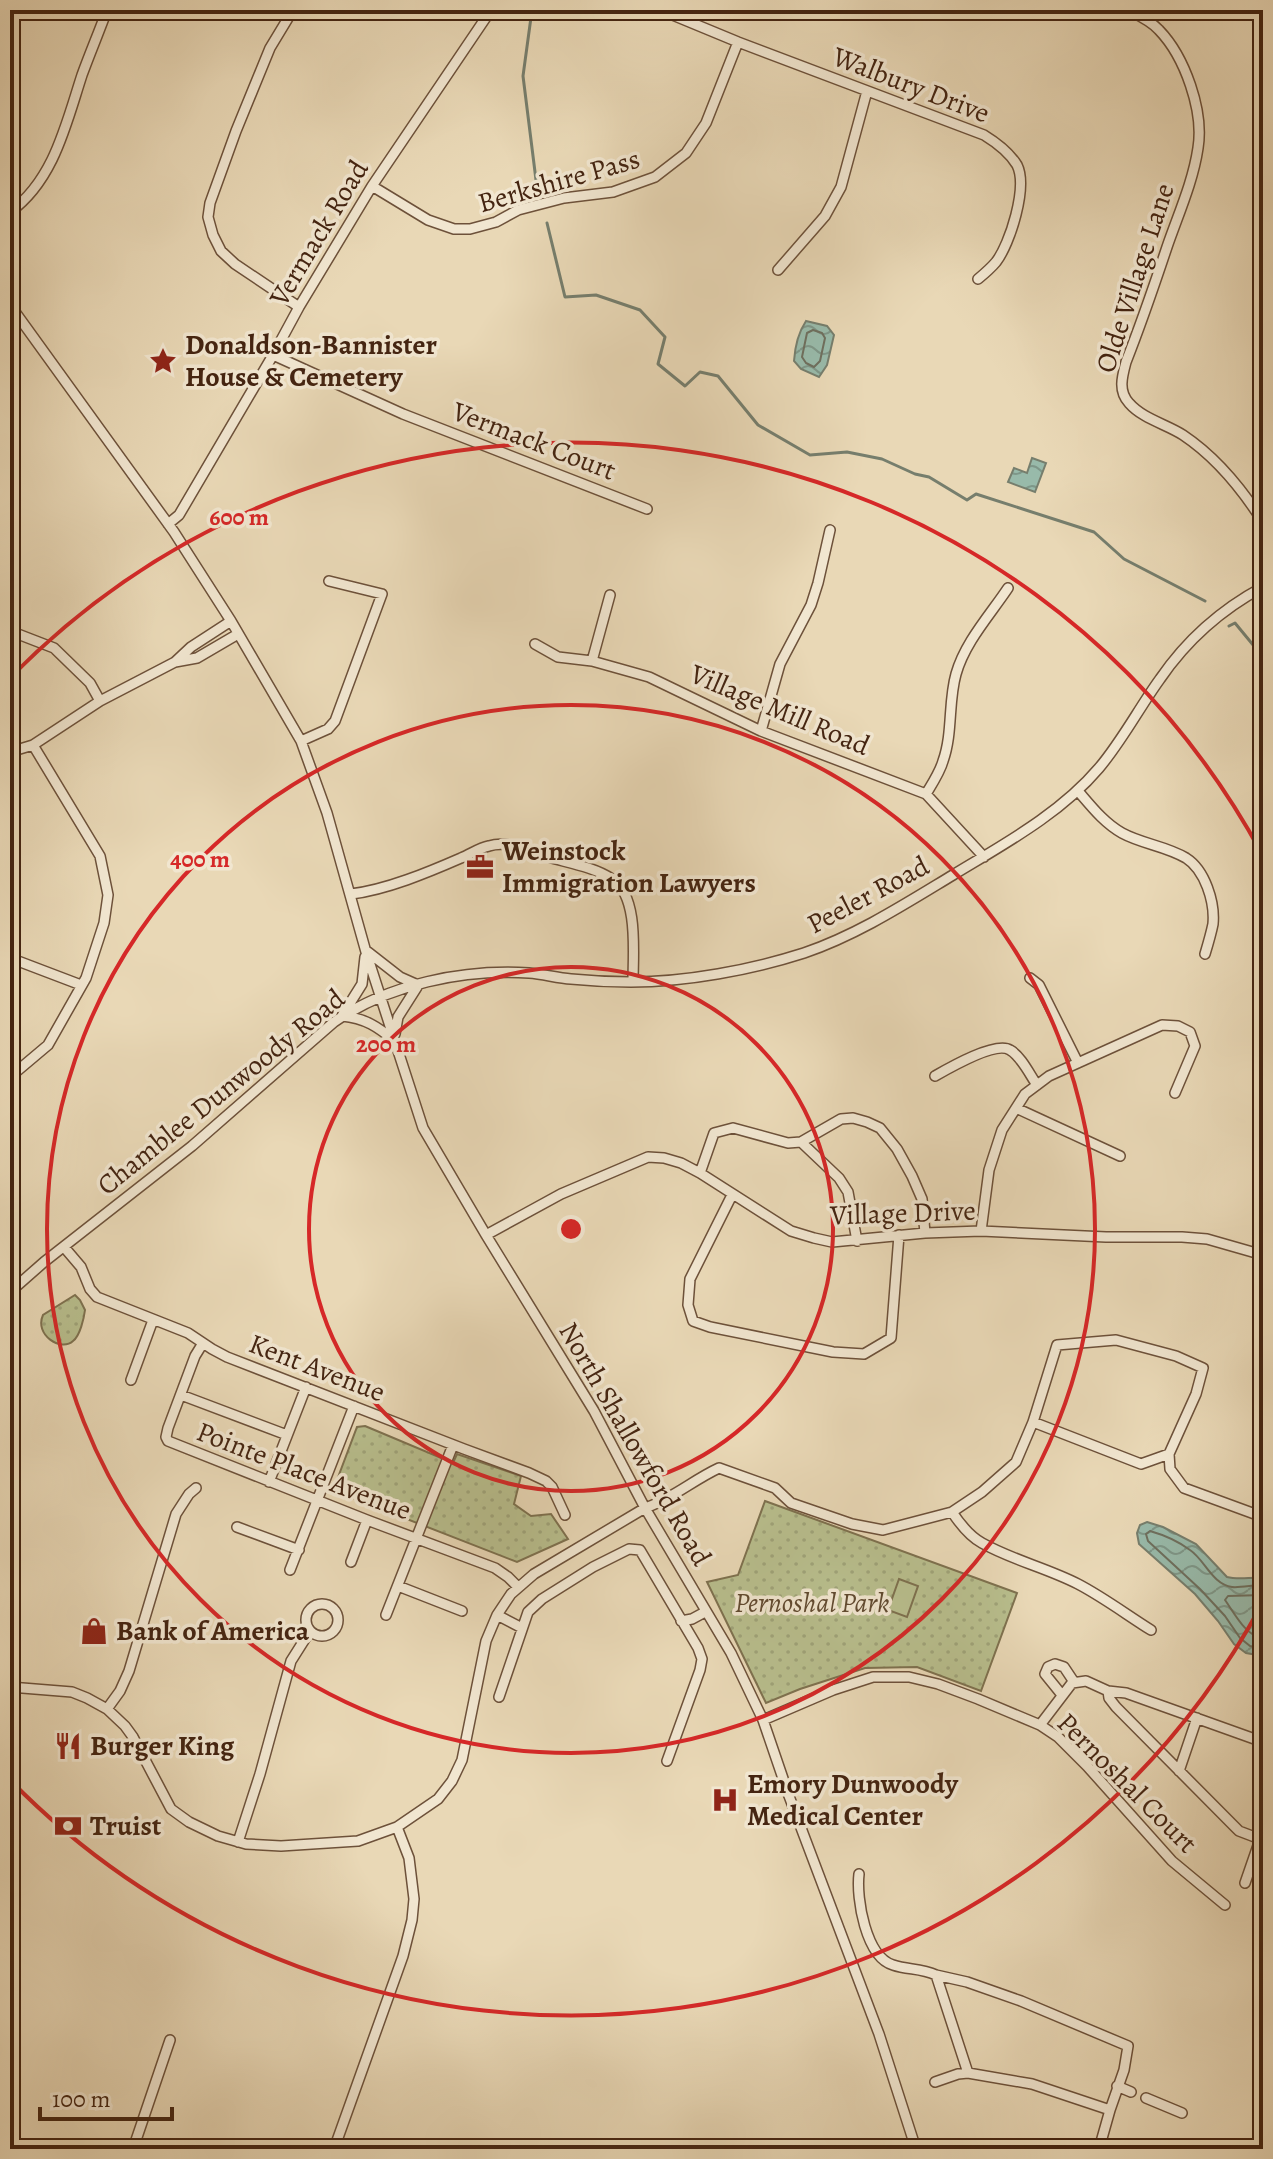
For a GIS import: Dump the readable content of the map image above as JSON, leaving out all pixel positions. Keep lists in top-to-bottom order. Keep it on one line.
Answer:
{"streets":{"street":["Walbury Drive","Berkshire Pass","Vermack Road","Olde Village Lane","Vermack Court","Village Mill Road","Peeler Road","Chamblee Dunwoody Road","Village Drive","Kent Avenue","North Shallowford Road","Pointe Place Avenue","Pernoshal Court"]},"crossings":[["Walbury Drive","Berkshire Pass"],["Berkshire Pass","Vermack Road"],["Vermack Road","Vermack Court"],["Village Mill Road","Peeler Road"],["Peeler Road","Chamblee Dunwoody Road"],["Peeler Road","North Shallowford Road"],["Chamblee Dunwoody Road","Kent Avenue"],["Chamblee Dunwoody Road","North Shallowford Road"],["Village Drive","North Shallowford Road"],["Kent Avenue","Pointe Place Avenue"],["North Shallowford Road","Pernoshal Court"]],"parks":["Pernoshal Park"],"places":{"place":["Donaldson-Bannister House & Cemetery"],"office":["Weinstock Immigration Lawyers"],"shop":["Bank of America"],"restaurant":["Burger King"],"hospital":["Emory Dunwoody Medical Center"],"bank":["Truist"]},"scale_bar":"100 m","rings":["600 m","400 m","200 m"]}
